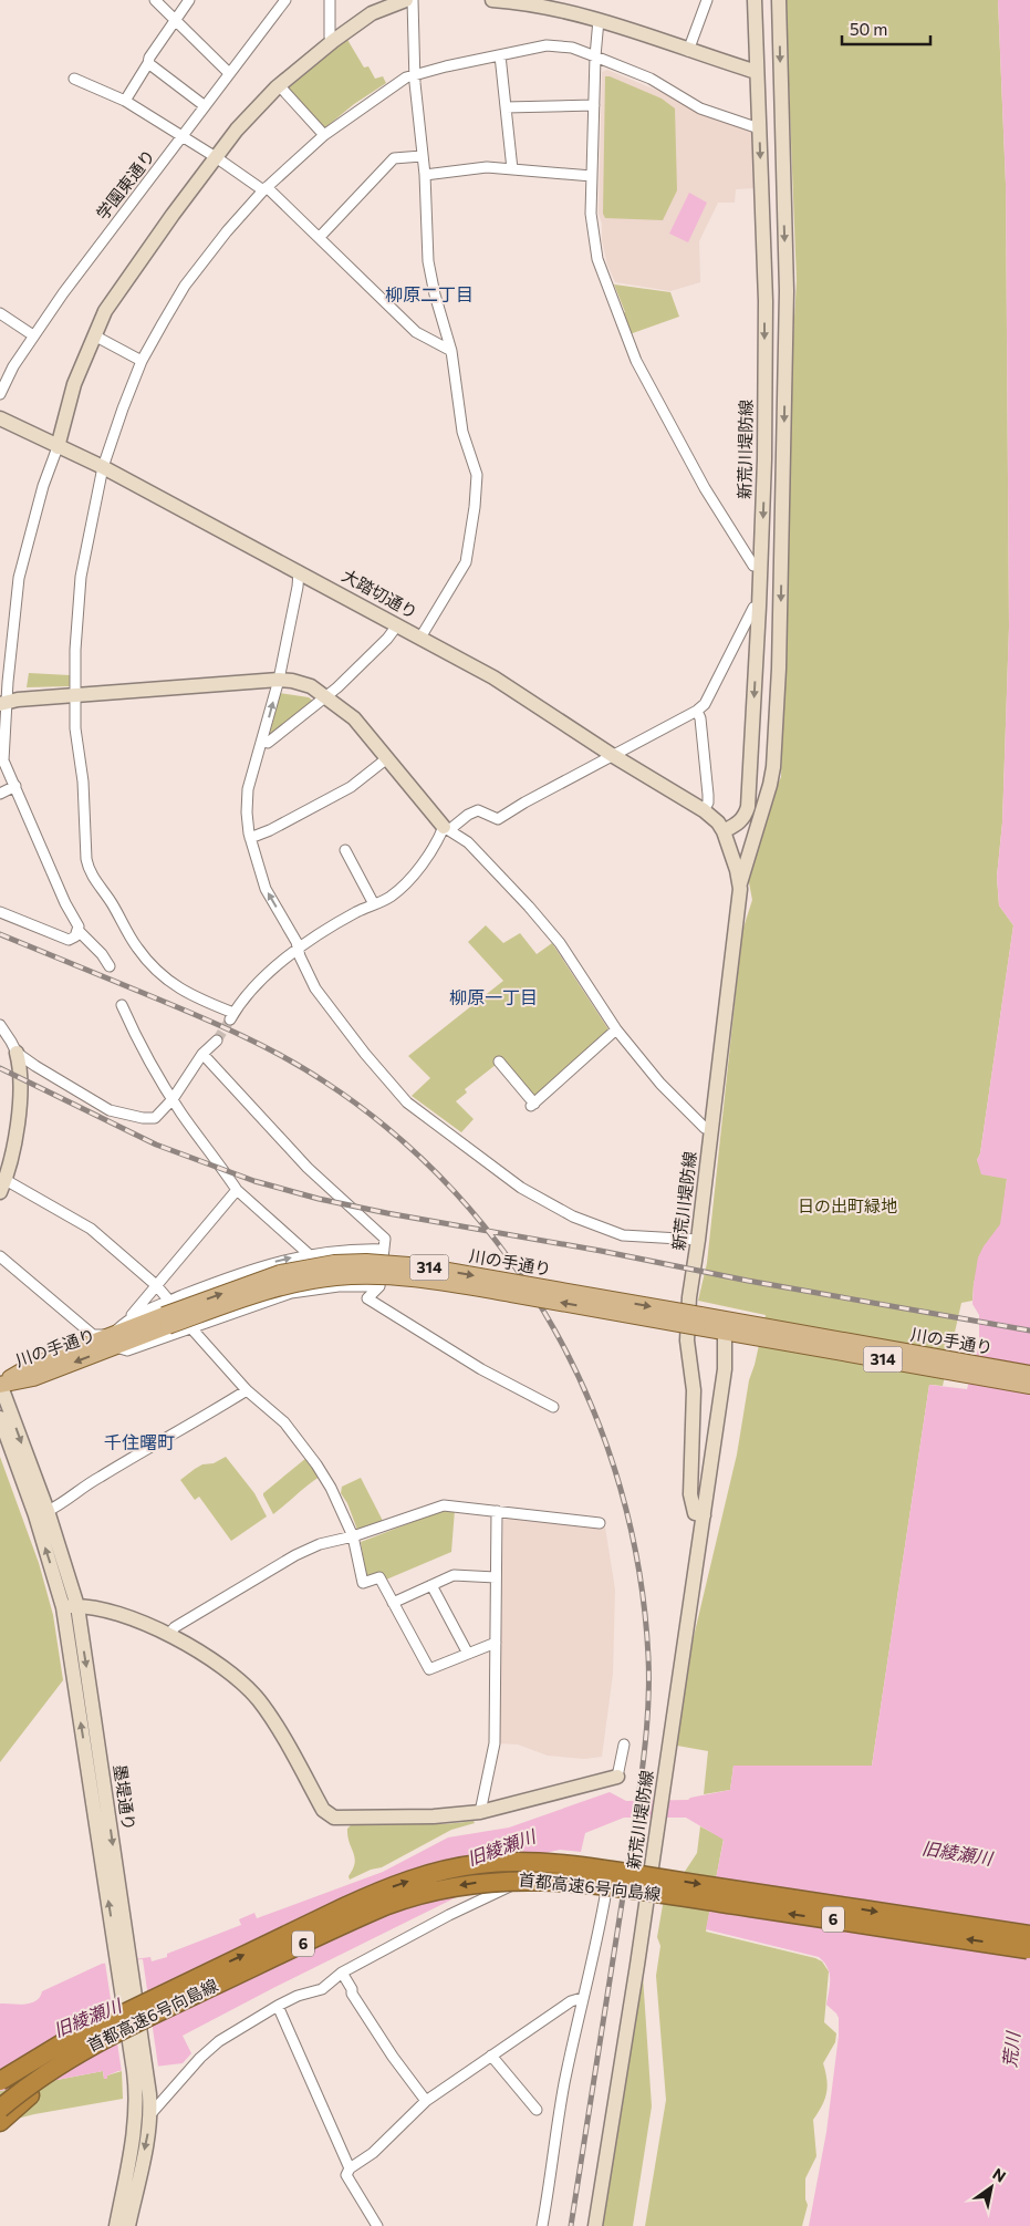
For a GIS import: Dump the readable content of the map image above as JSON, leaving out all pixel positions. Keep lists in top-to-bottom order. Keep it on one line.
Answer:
{"streets":{"highway":["首都高速6号向島線","6"],"main road":["新荒川堤防線","大踏切通り","川の手通り","314","墨堤通り"],"street":["学園東通り"]},"crossings":[["新荒川堤防線","大踏切通り"],["新荒川堤防線","川の手通り"],["川の手通り","墨堤通り"]],"one_way":["新荒川堤防線"],"districts":["柳原二丁目","柳原一丁目","千住曙町"],"water":["旧綾瀬川","荒川"],"parks":["日の出町緑地"],"scale_bar":"50 m","north":"top right"}
